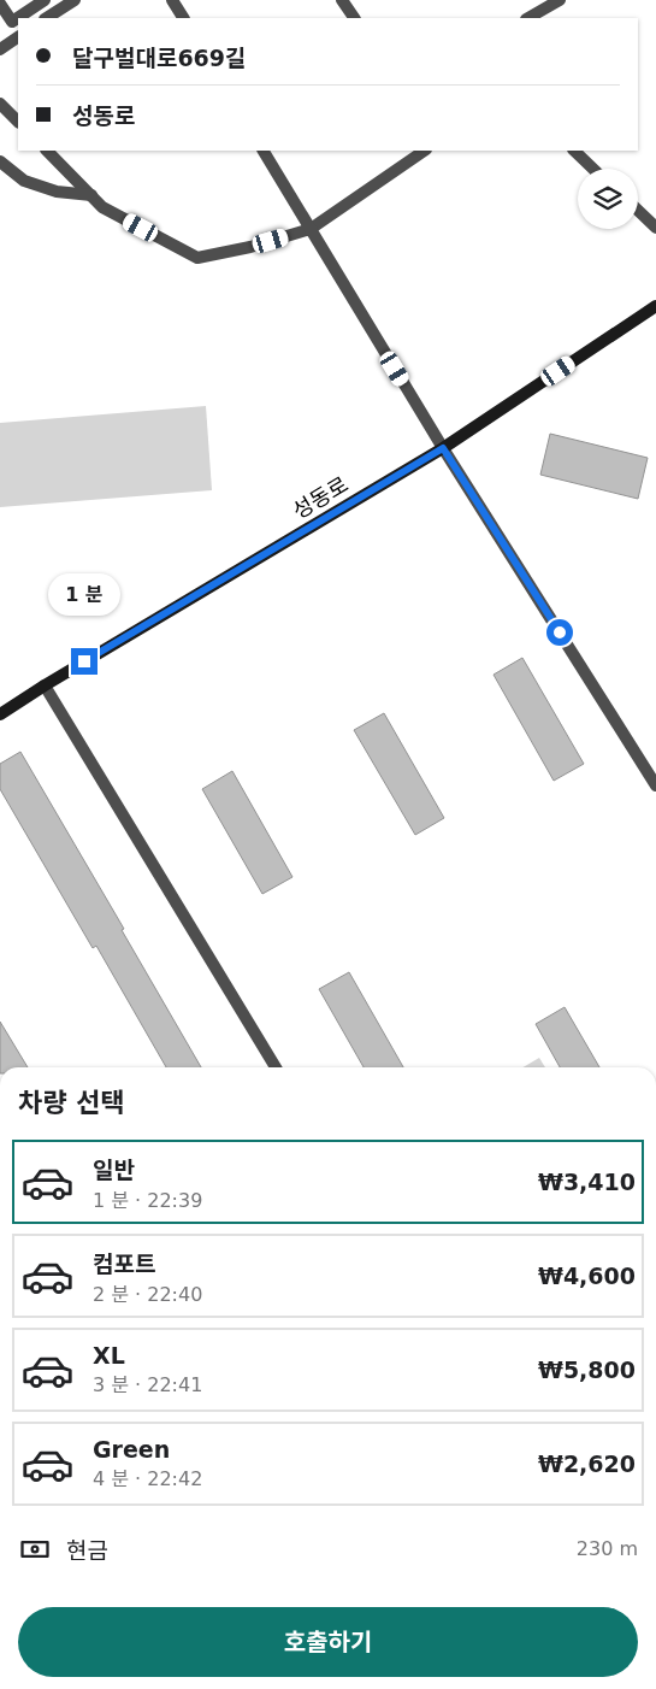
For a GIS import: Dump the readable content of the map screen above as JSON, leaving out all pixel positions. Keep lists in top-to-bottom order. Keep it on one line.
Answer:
{"streets":{"street":["성동로"]},"page":{"banner":["달구벌대로669길","성동로"],"bubble":"1 분","heading":"차량 선택","list":[{"name":"일반","note":"1 분 · 22:39","value":"₩3,410"},{"name":"컴포트","note":"2 분 · 22:40","value":"₩4,600"},{"name":"XL","note":"3 분 · 22:41","value":"₩5,800"},{"name":"Green","note":"4 분 · 22:42","value":"₩2,620"}],"pay":["현금","230 m"],"buttons":"호출하기"}}
